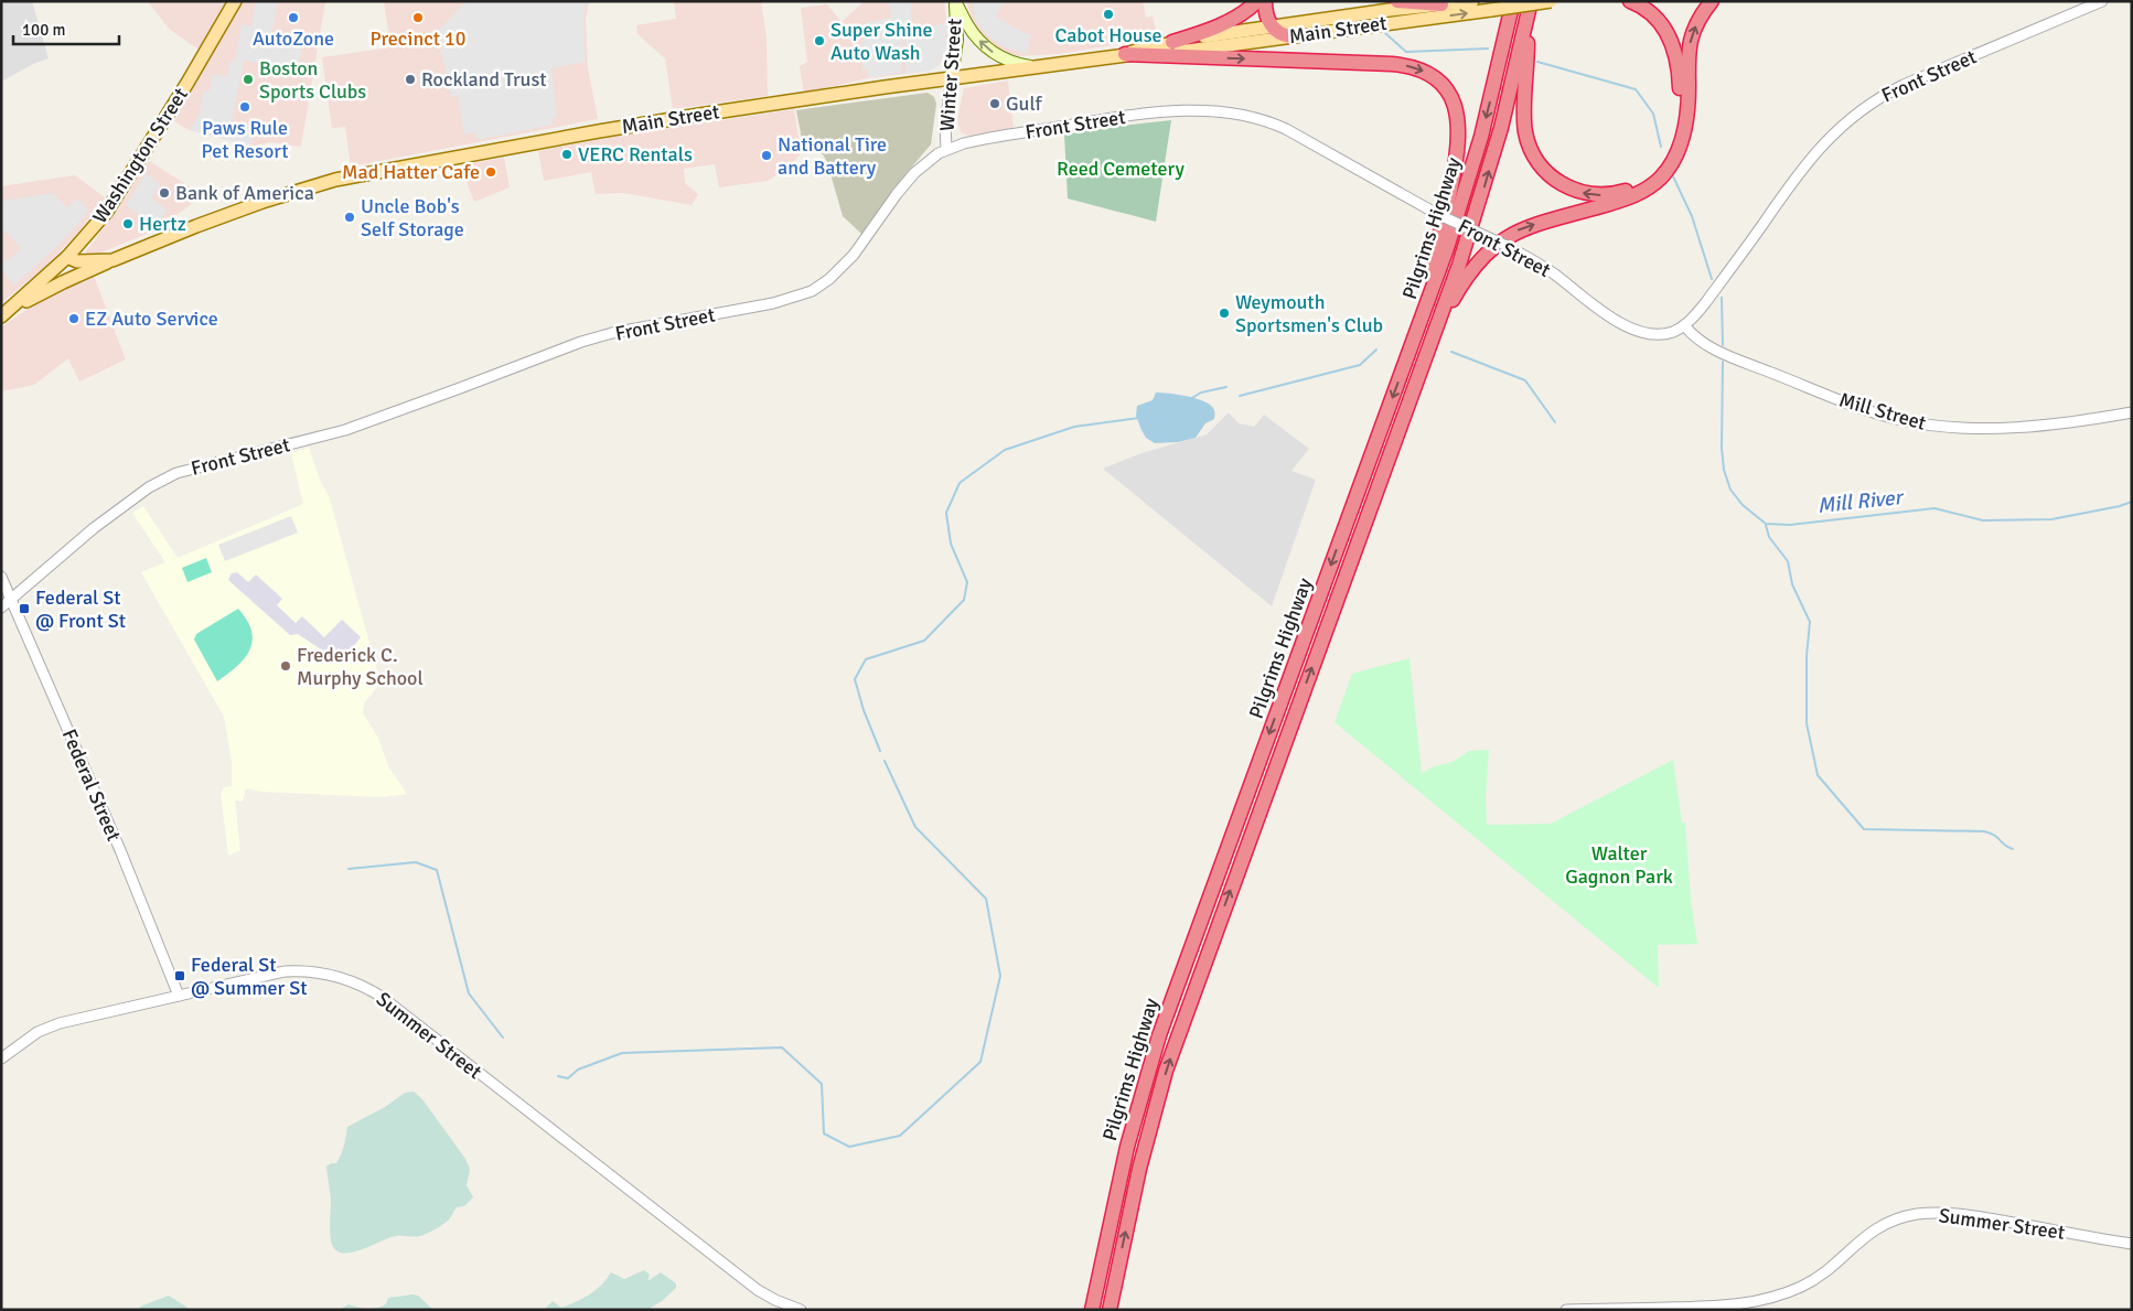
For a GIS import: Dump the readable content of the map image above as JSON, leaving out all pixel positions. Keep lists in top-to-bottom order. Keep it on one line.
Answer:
{"streets":{"highway":["Pilgrims Highway"],"main road":["Main Street","Winter Street","Washington Street"],"street":["Front Street","Mill Street","Federal Street","Summer Street"]},"crossings":[["Main Street","Winter Street"],["Main Street","Washington Street"],["Winter Street","Front Street"],["Front Street","Mill Street"],["Front Street","Federal Street"],["Federal Street","Summer Street"]],"water":["Mill River"],"parks":["Reed Cemetery","Walter Gagnon Park"],"places":{"other":["Cabot House","AutoZone","Precinct 10","Super Shine Auto Wash","Boston Sports Clubs","Rockland Trust","Gulf","Paws Rule Pet Resort","VERC Rentals","National Tire and Battery","Mad Hatter Cafe","Bank of America","Uncle Bob's Self Storage","Hertz","Weymouth Sportsmen's Club","EZ Auto Service","Frederick C. Murphy School"],"transit":["Federal St @ Front St","Federal St @ Summer St"]},"scale_bar":"100 m"}
